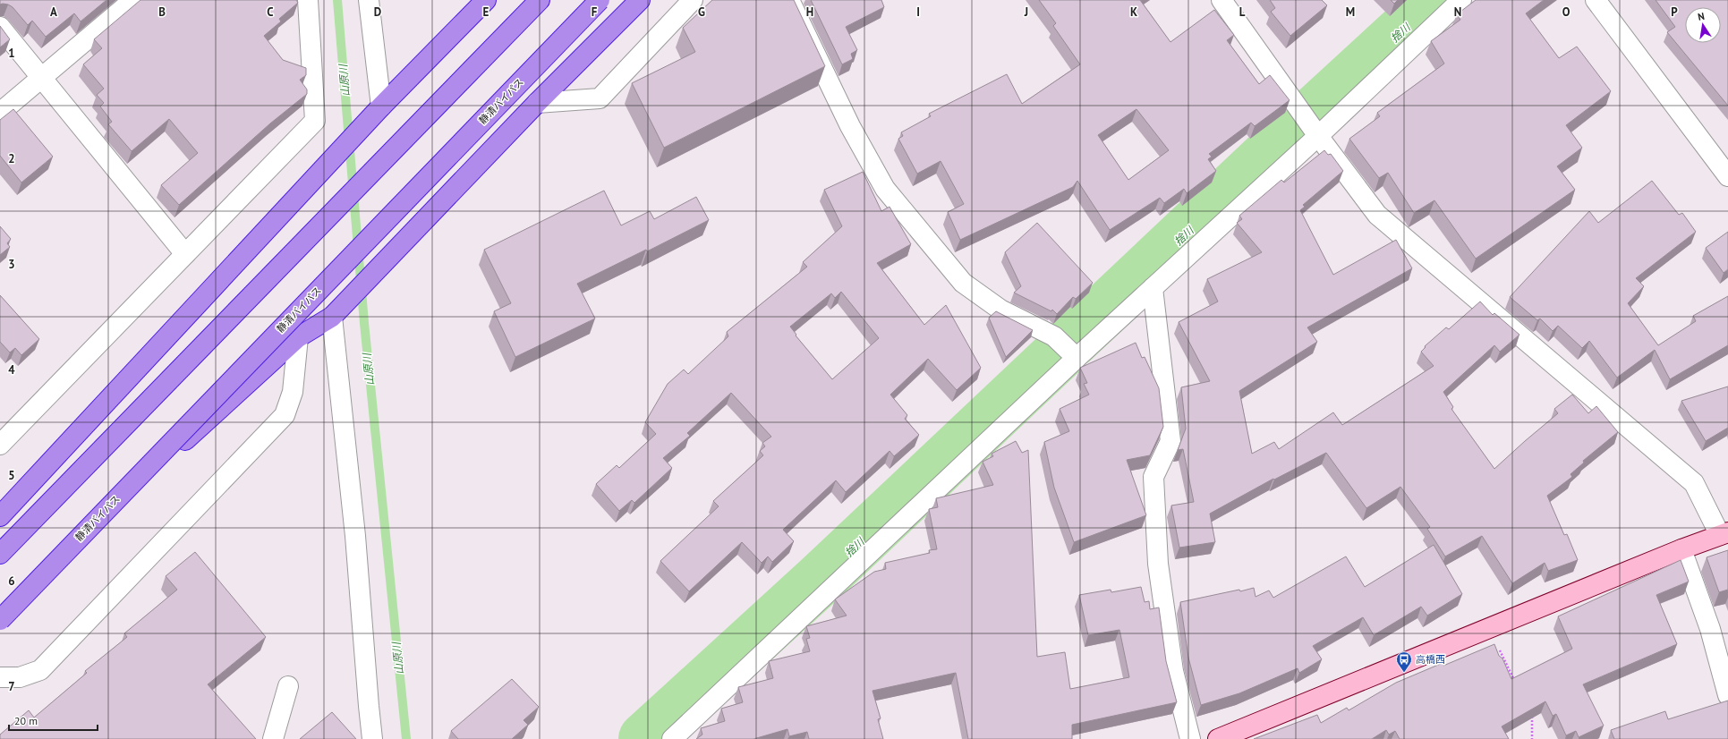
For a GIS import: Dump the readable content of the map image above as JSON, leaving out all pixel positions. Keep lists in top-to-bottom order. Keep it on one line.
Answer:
{"streets":{"highway":["静清バイパス"]},"water":["捨川","山原川"],"places":{"bus stop":["高橋西"]},"scale_bar":"20 m","north":"top","grid":{"columns":["A","B","C","D","E","F","G","H","I","J","K","L","M","N","O","P"],"rows":["1","2","3","4","5","6","7"]}}
